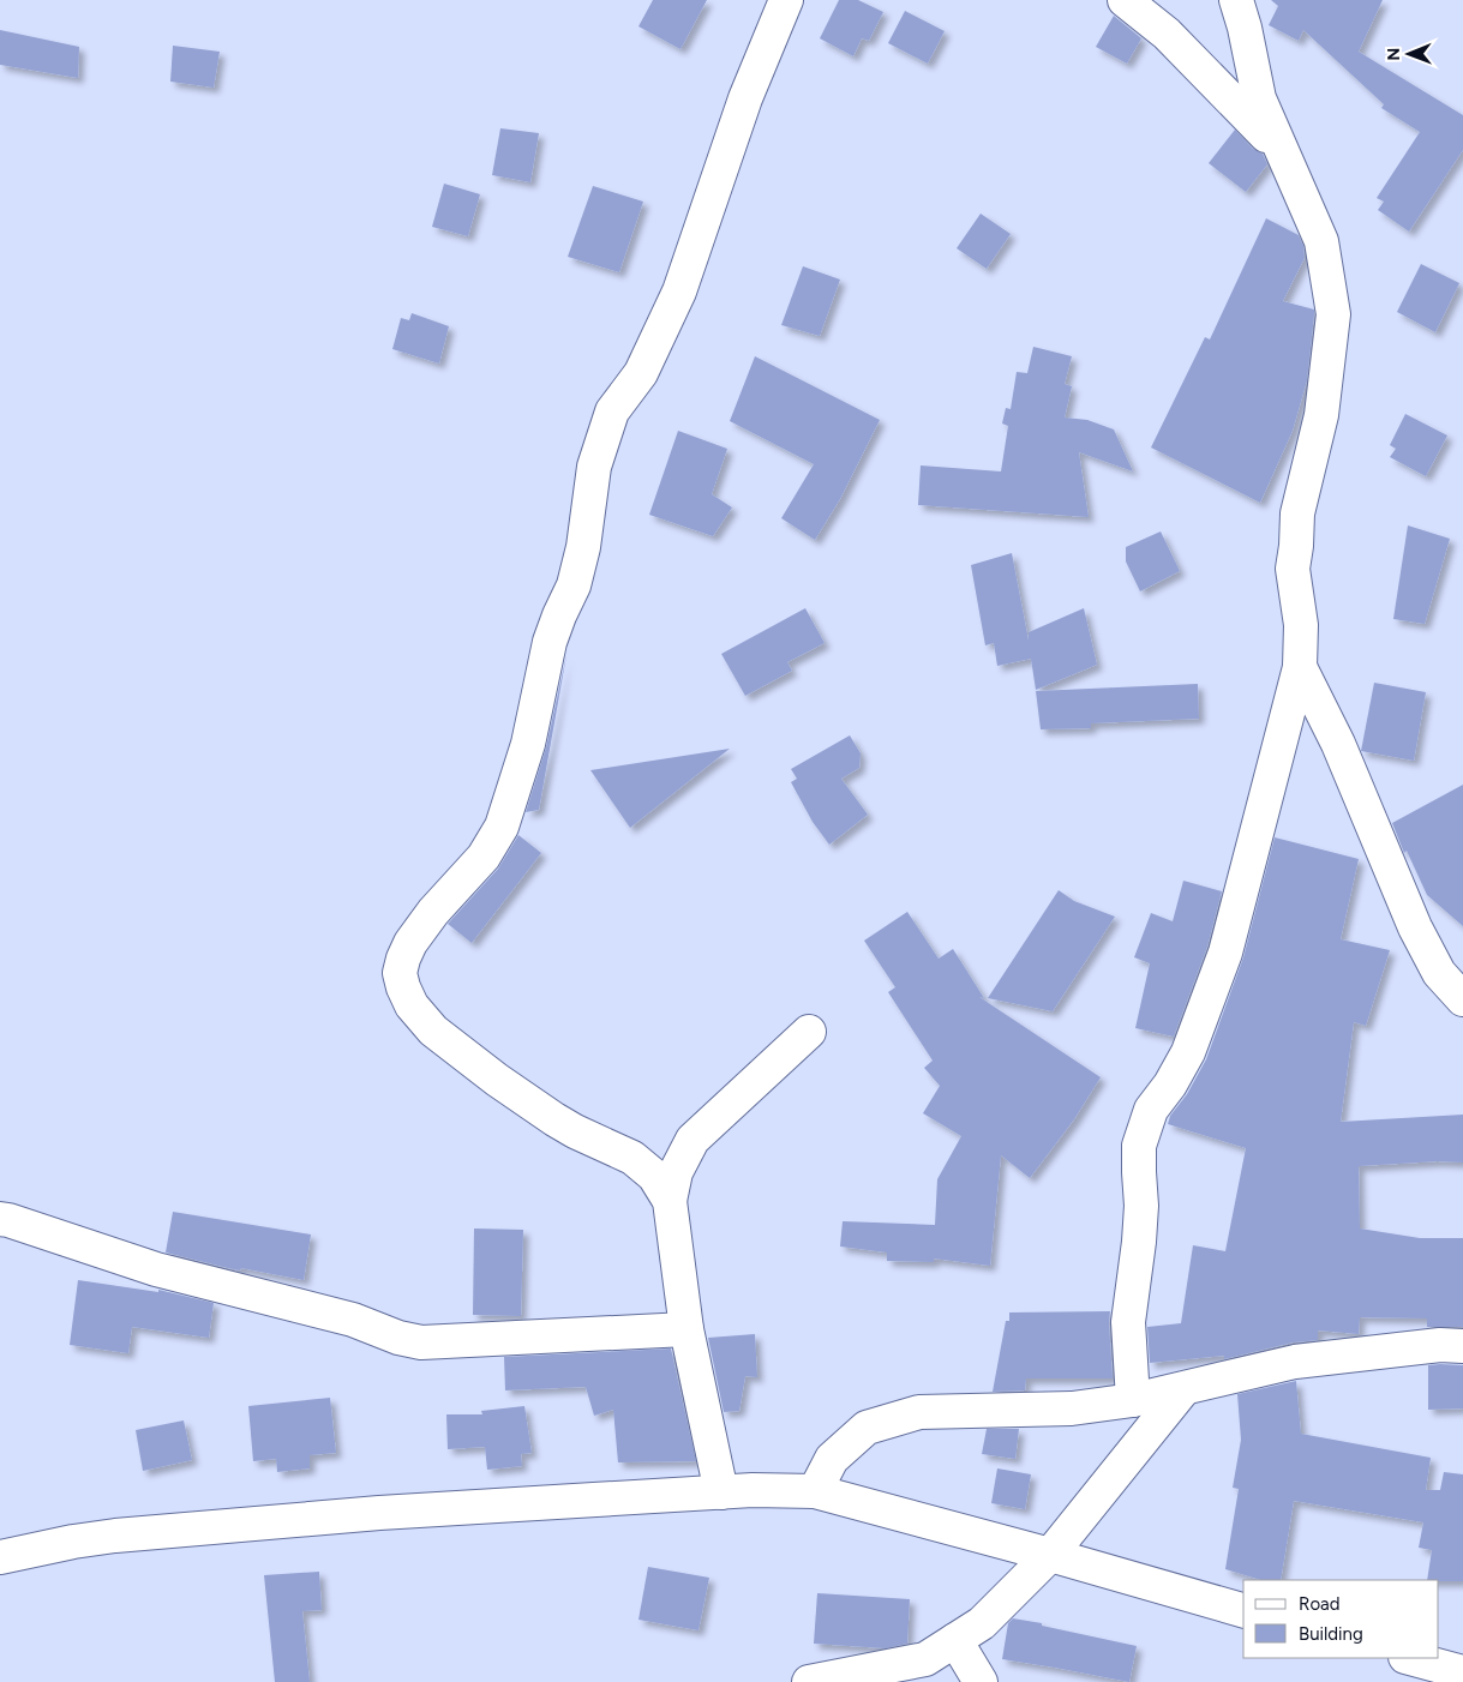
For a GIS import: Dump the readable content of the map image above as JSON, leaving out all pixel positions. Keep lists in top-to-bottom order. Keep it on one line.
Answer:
{"legend":["Road","Building"],"north":"left"}
